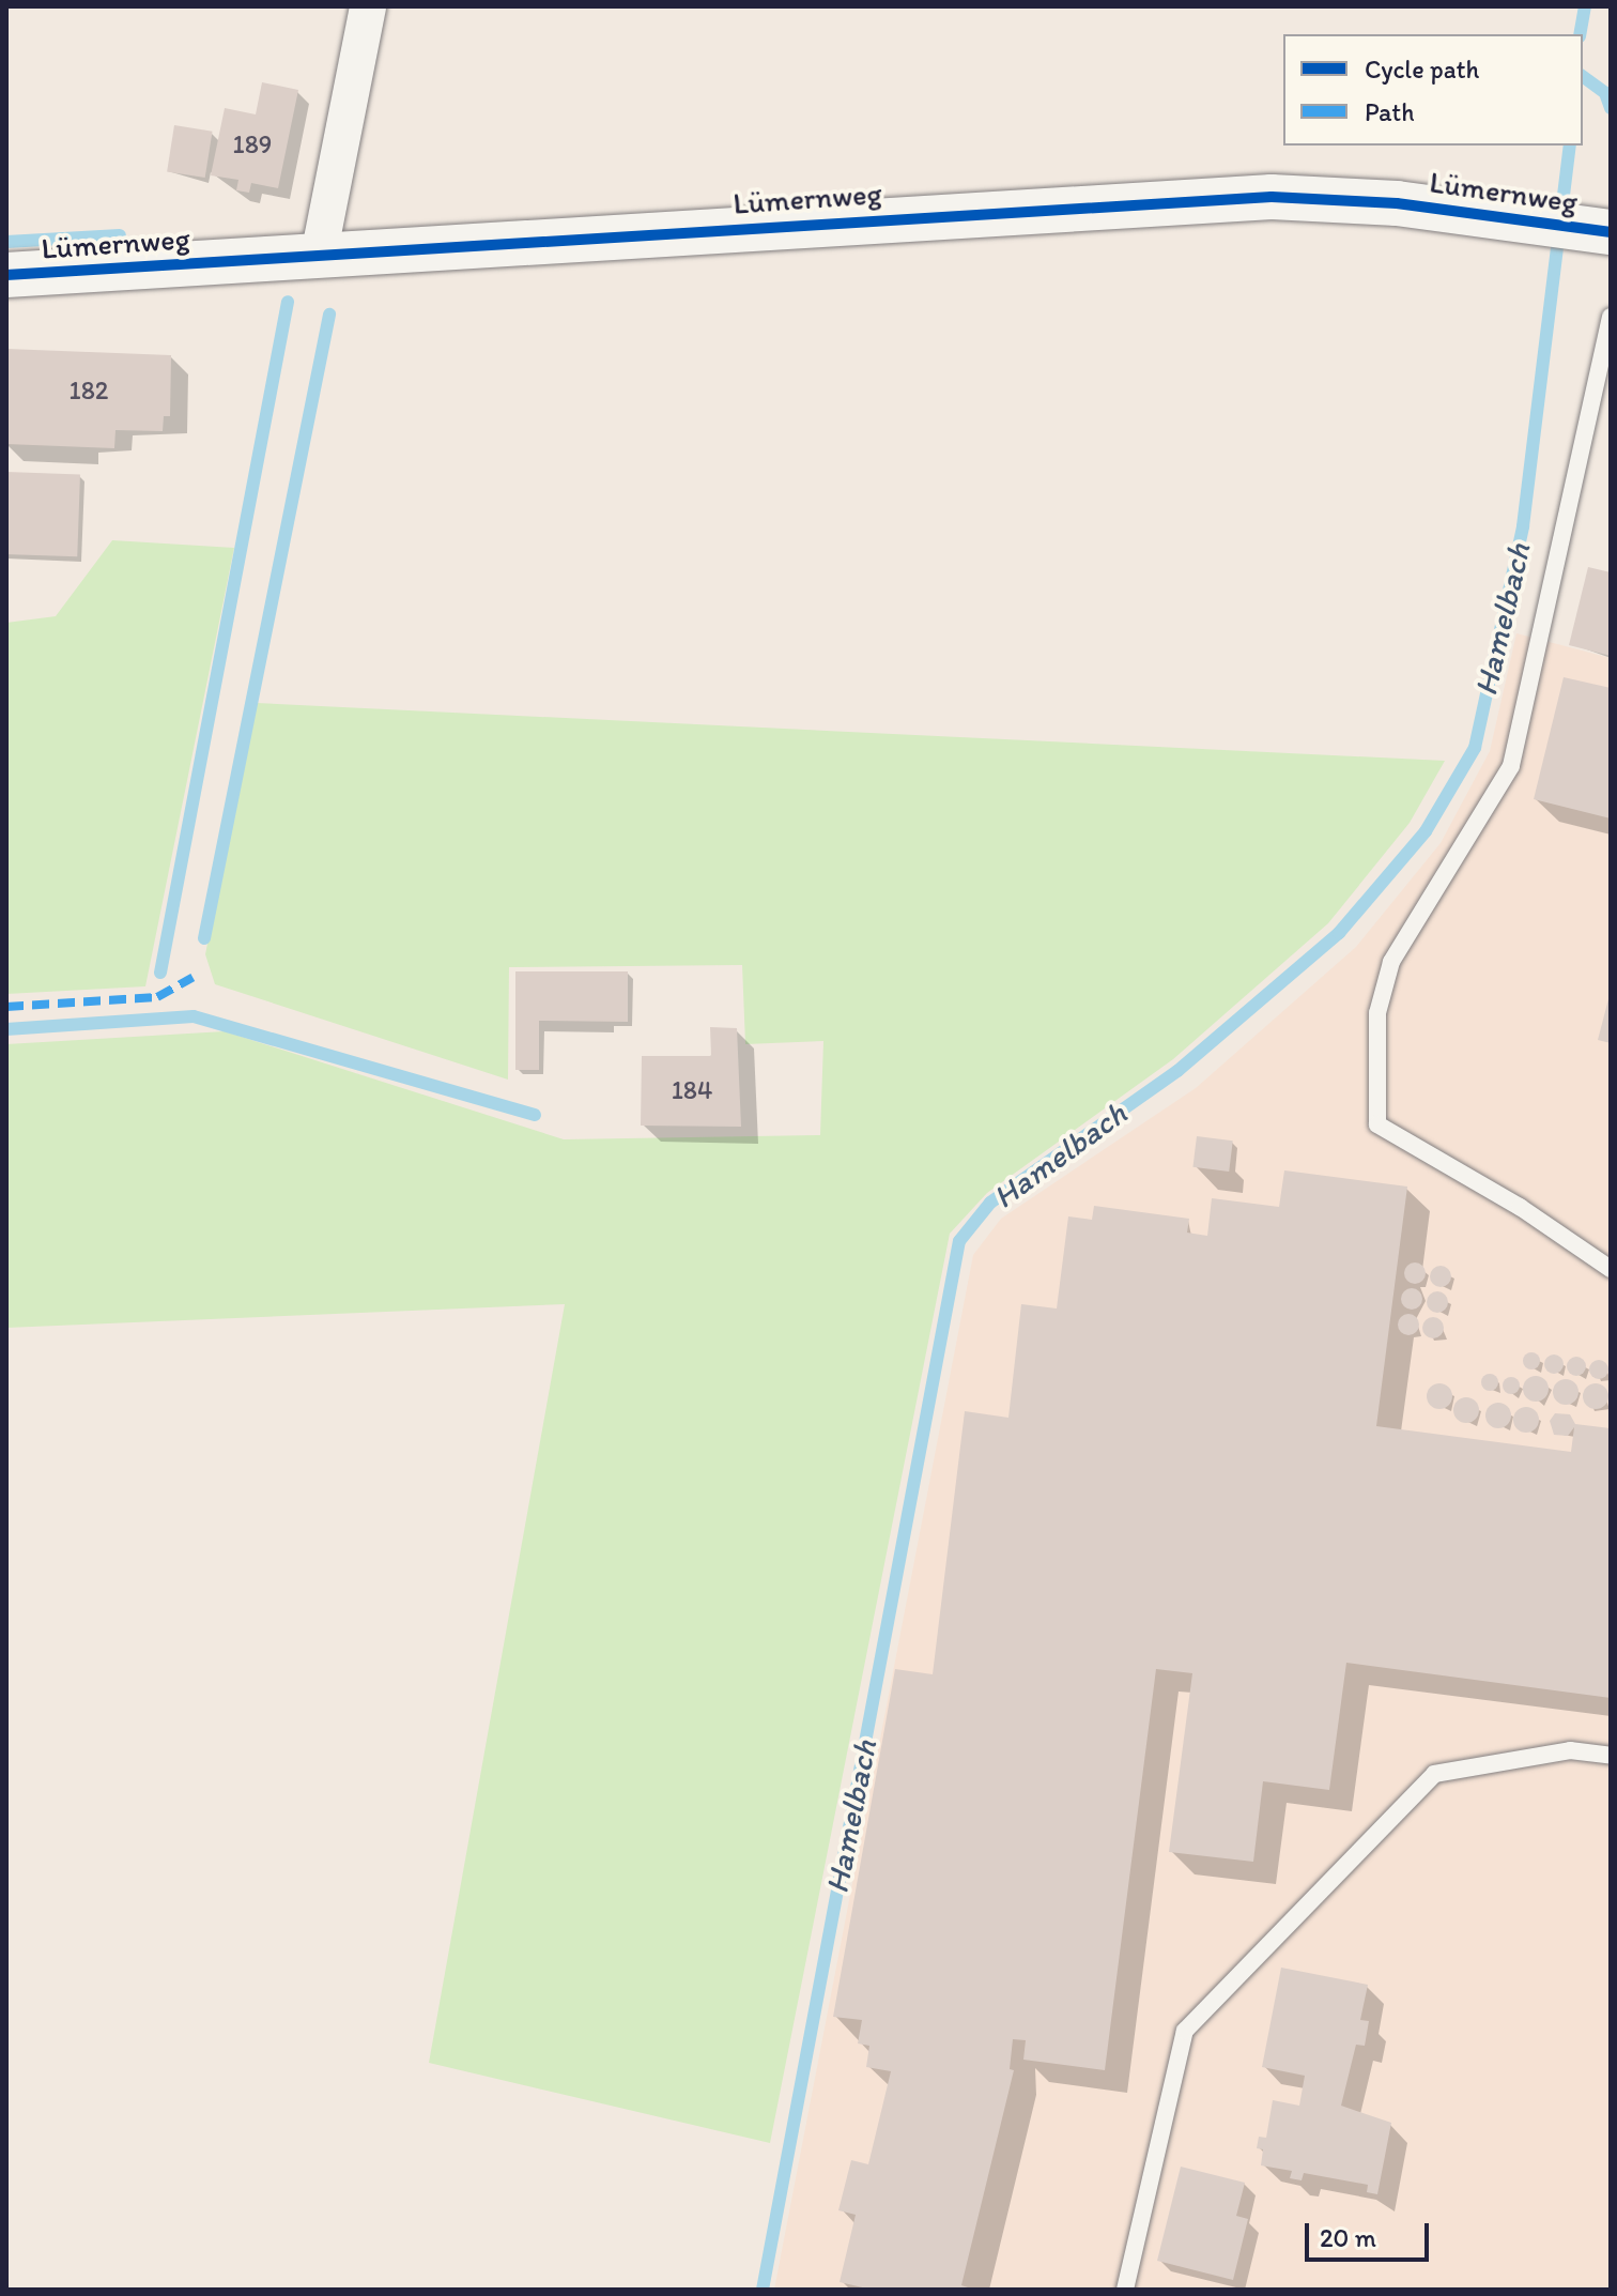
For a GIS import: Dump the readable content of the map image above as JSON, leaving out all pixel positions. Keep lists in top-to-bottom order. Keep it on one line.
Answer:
{"streets":{"street":["Lümernweg"]},"water":["Hamelbach"],"house_numbers":["189","182","184"],"legend":["Cycle path","Path"],"scale_bar":"20 m"}
